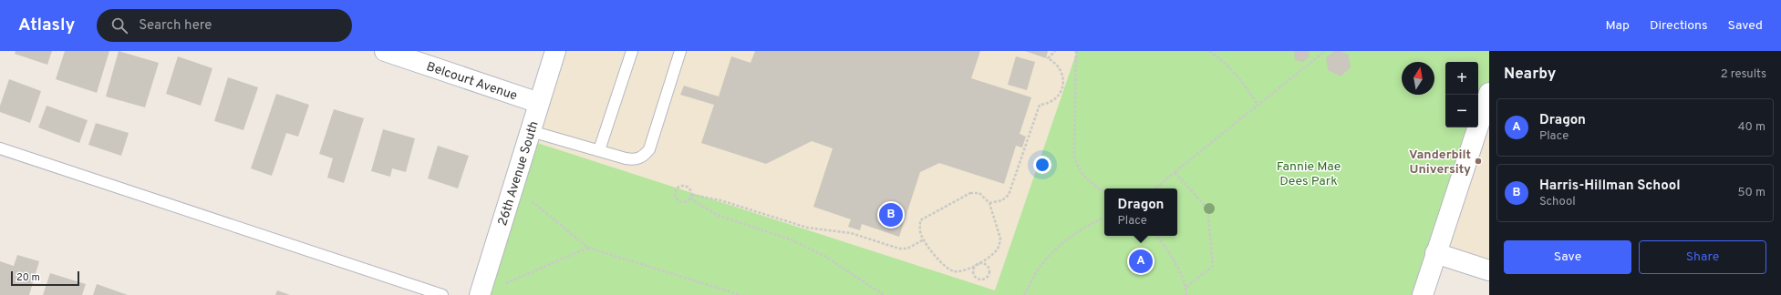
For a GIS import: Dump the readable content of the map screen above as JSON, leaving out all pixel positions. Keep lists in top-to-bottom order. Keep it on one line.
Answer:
{"streets":{"street":["Belcourt Avenue","26th Avenue South"]},"crossings":[["Belcourt Avenue","26th Avenue South"]],"parks":["Fannie Mae Dees Park"],"places":["Vanderbilt University"],"scale_bar":"20 m","north":"top","page":{"header":"Atlasly","search":"Search here","nav":["Map","Directions","Saved"],"heading":["Nearby","2 results"],"map_buttons":["+","−"],"list":[{"mark":"A","name":"Dragon","note":"Place","value":"40 m"},{"mark":"B","name":"Harris-Hillman School","note":"School","value":"50 m"}],"popup":["Dragon","Place"],"pins":["B","A"],"buttons":["Save","Share"],"scale":"20 m"}}
